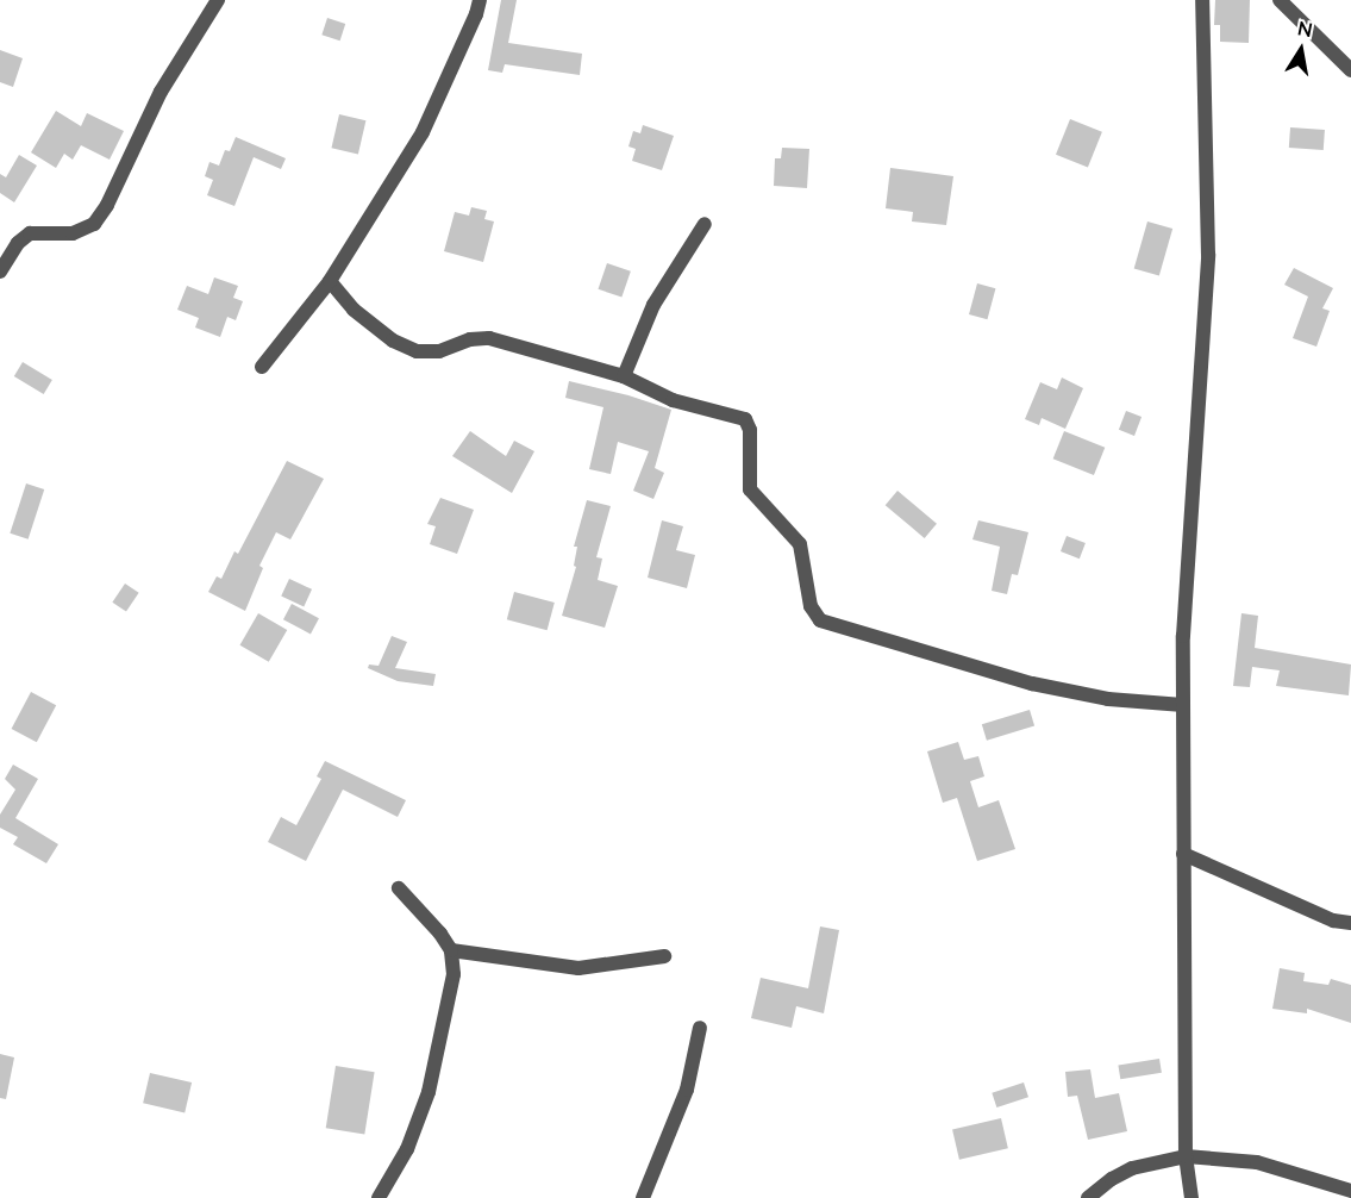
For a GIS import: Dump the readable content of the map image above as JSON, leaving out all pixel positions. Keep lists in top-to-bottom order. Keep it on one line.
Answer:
{"north":"top"}
